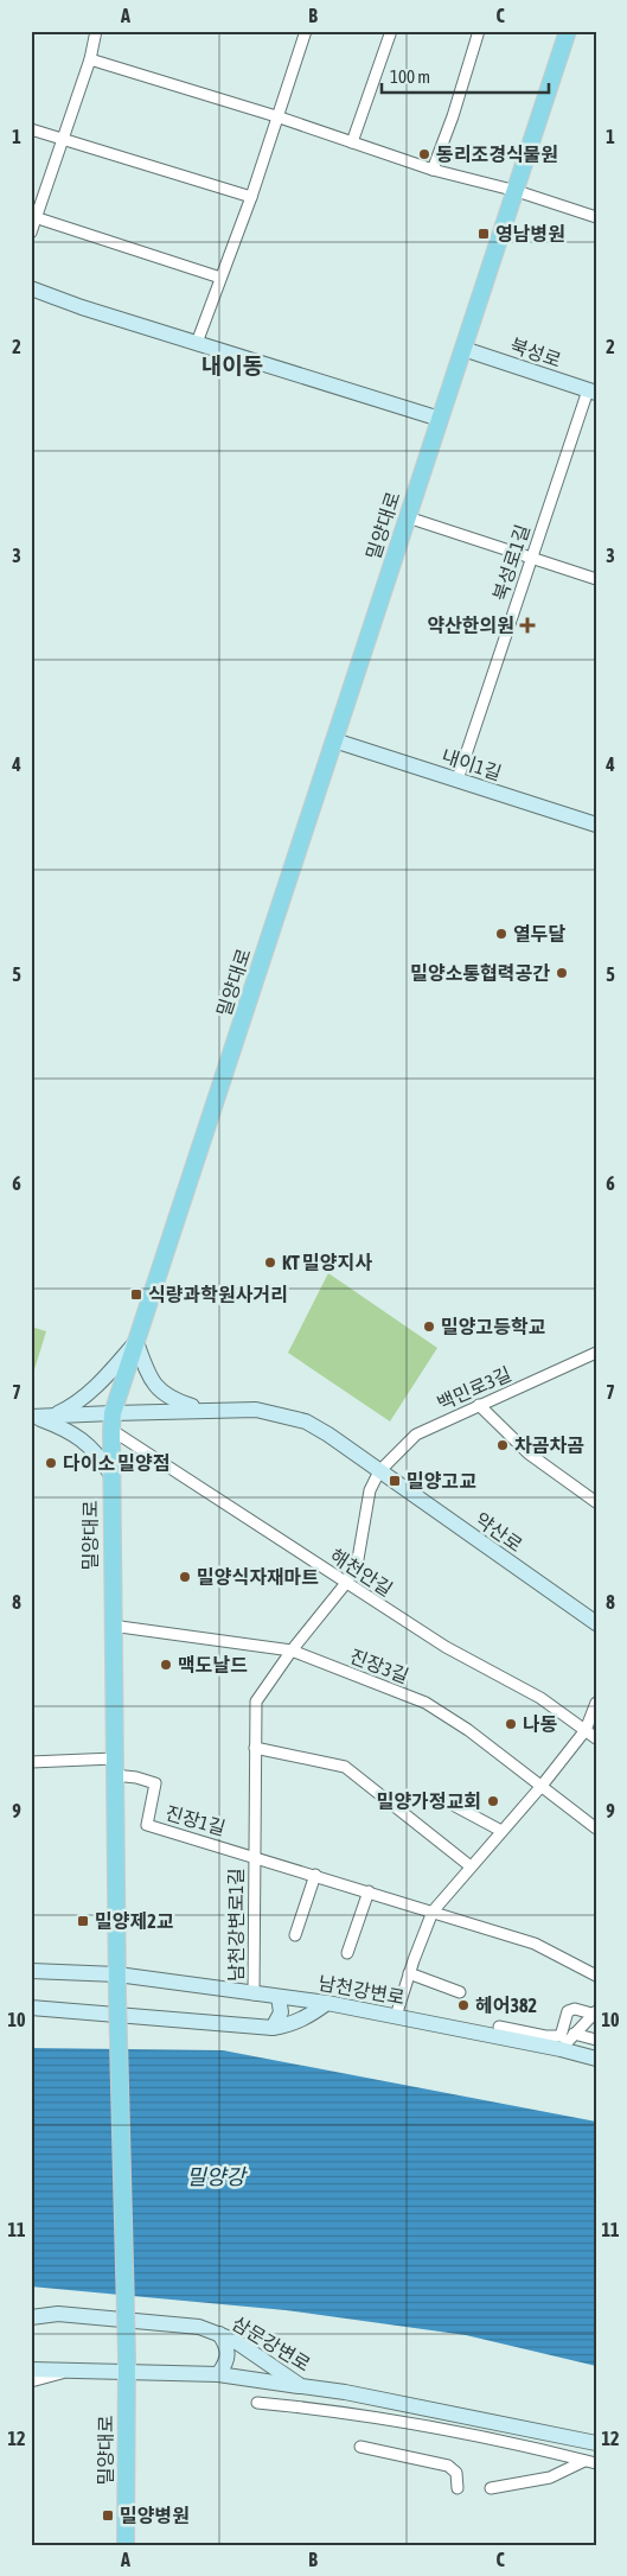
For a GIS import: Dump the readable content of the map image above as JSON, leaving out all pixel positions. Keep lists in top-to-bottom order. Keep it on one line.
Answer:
{"streets":{"main road":["밀양대로"],"street":["북성로","북성로1길","내이1길","백민로3길","약산로","해천안길","진장3길","진장1길","남천강변로1길","남천강변로","삼문강변로"]},"crossings":[["북성로","밀양대로"],["북성로","북성로1길"],["밀양대로","내이1길"],["밀양대로","약산로"],["밀양대로","해천안길"],["밀양대로","진장3길"],["밀양대로","진장1길"],["밀양대로","남천강변로"],["북성로1길","내이1길"],["백민로3길","약산로"],["해천안길","남천강변로1길"],["진장3길","남천강변로1길"],["진장1길","남천강변로1길"],["남천강변로1길","남천강변로"]],"districts":["내이동"],"water":["밀양강"],"places":{"other":["동리조경식물원","열두달","밀양소통협력공간","KT 밀양지사","밀양고등학교","차곰차곰","다이소 밀양점","밀양식자재마트","맥도날드","나동","밀양가정교회","헤어382"],"transit":["영남병원","식량과학원사거리","밀양고교","밀양제2교","밀양병원"],"health":["약산한의원"]},"scale_bar":"100 m","grid":{"columns":["A","B","C"],"rows":["1","2","3","4","5","6","7","8","9","10","11","12"]}}
